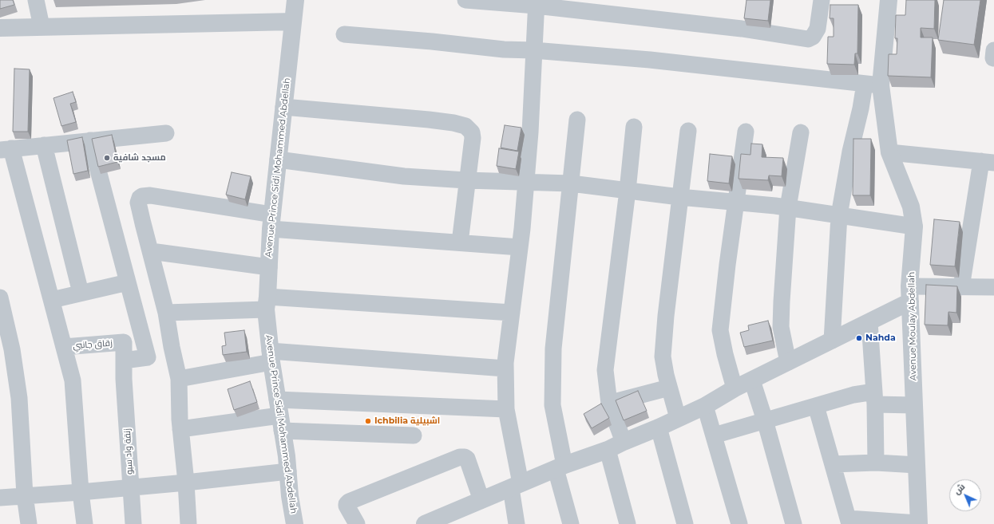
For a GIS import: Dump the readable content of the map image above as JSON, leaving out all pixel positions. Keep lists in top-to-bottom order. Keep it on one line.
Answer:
{"streets":{"street":["Avenue Prince Sidi Mohammed Abdellah","Avenue Moulay Abdellah","زقاق جانبي","زنقة واد سبو"]},"crossings":[["زقاق جانبي","زنقة واد سبو"]],"places":["مسجد شافية","Nahda","Ichbilia اشبيلية"],"north":"top left"}
